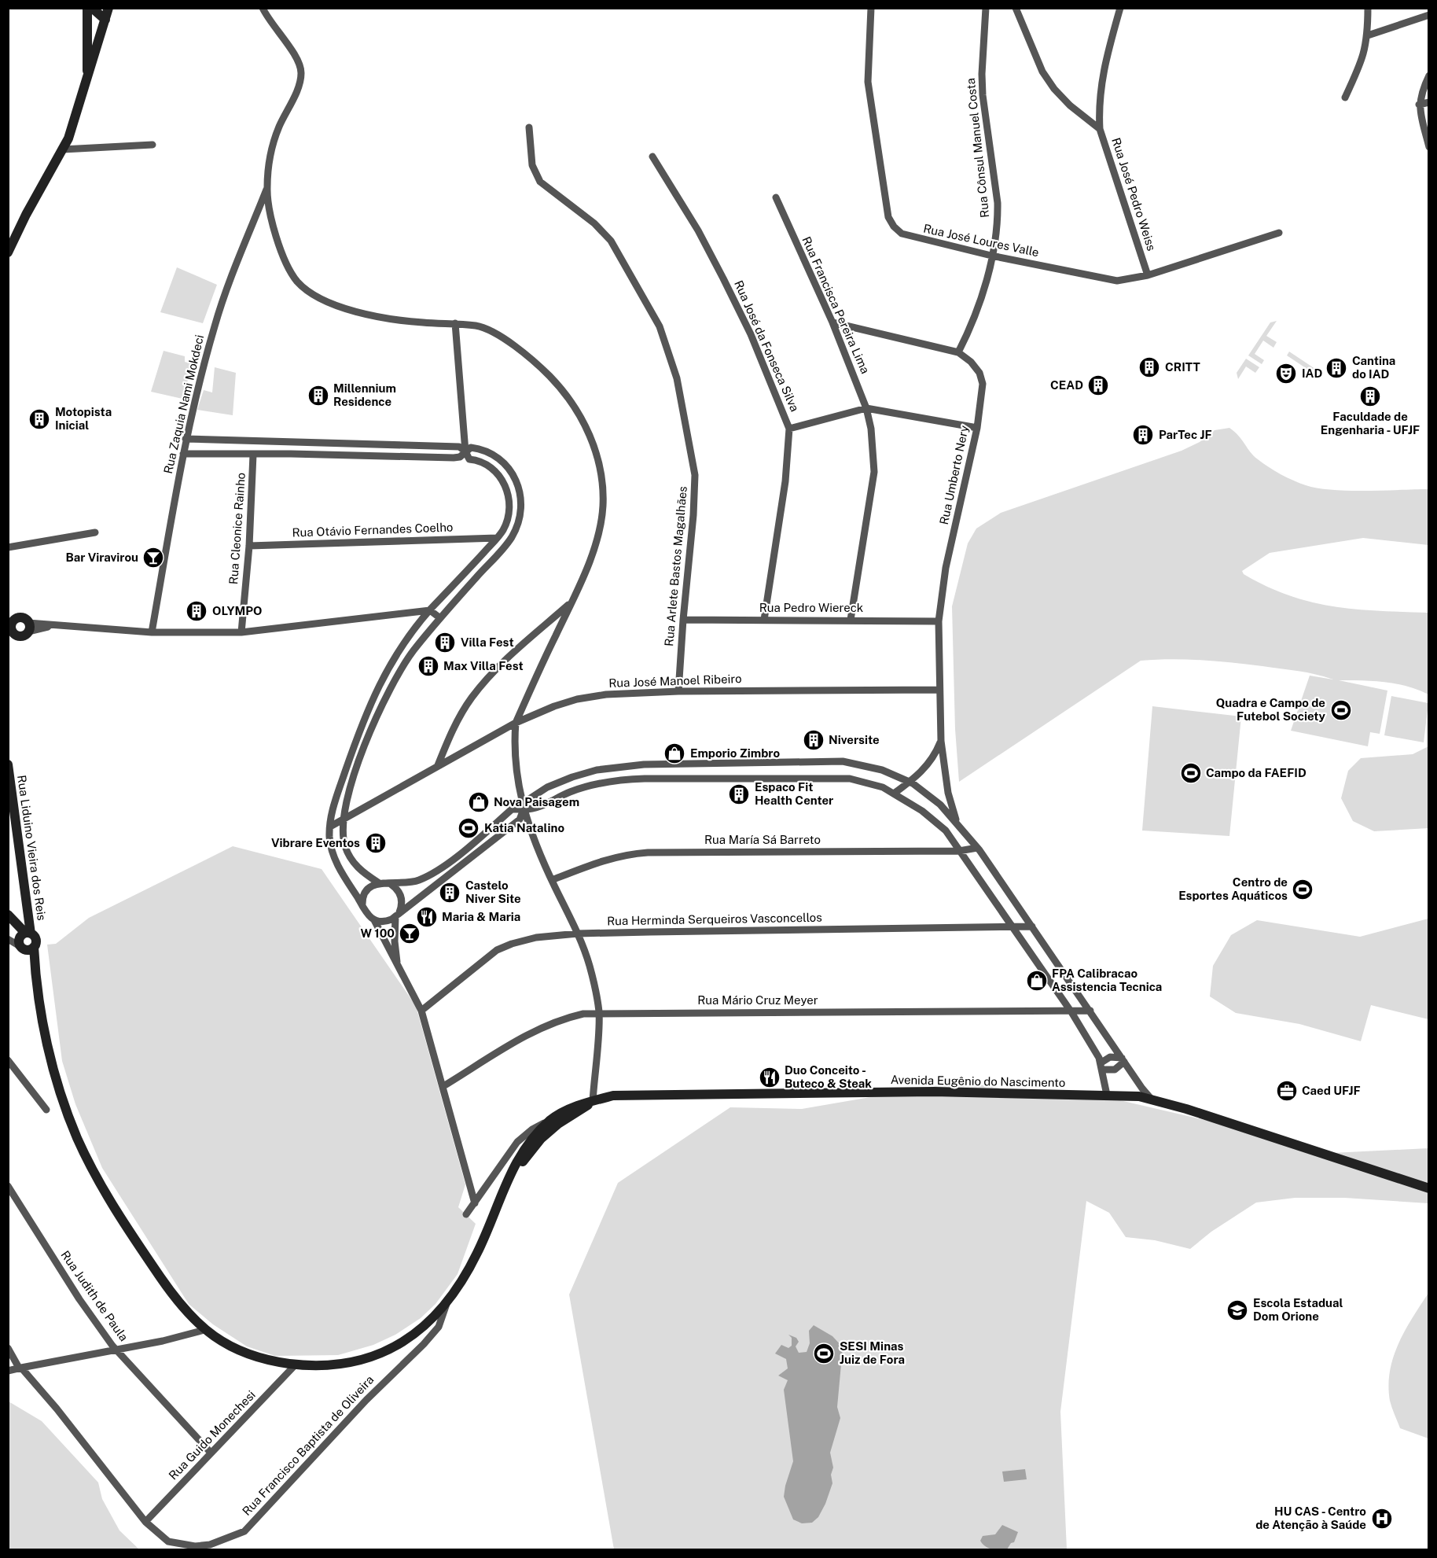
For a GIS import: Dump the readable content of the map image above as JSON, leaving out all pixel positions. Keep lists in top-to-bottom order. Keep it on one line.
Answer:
{"streets":{"street":["Rua Cônsul Manuel Costa","Rua José Pedro Weiss","Rua José Loures Valle","Rua Francisca Pereira Lima","Rua José da Fonseca Silva","Rua Zaquia Nami Mokdeci","Rua Umberto Nery","Rua Cleonice Rainho","Rua Otávio Fernandes Coelho","Rua Arlete Bastos Magalhães","Rua Pedro Wiereck","Rua José Manoel Ribeiro","Rua María Sá Barreto","Rua Liduino Vieira dos Reis","Rua Herminda Serqueiros Vasconcellos","Rua Mário Cruz Meyer","Avenida Eugênio do Nascimento","Rua Judith de Paula","Rua Guido Monechesi","Rua Francisco Baptista de Oliveira"]},"crossings":[["Rua Cônsul Manuel Costa","Rua José Loures Valle"],["Rua Cônsul Manuel Costa","Rua Umberto Nery"],["Rua José Pedro Weiss","Rua José Loures Valle"],["Rua Francisca Pereira Lima","Rua Umberto Nery"],["Rua Francisca Pereira Lima","Rua Pedro Wiereck"],["Rua José da Fonseca Silva","Rua Pedro Wiereck"],["Rua Umberto Nery","Rua Pedro Wiereck"],["Rua Umberto Nery","Rua José Manoel Ribeiro"],["Rua Cleonice Rainho","Rua Otávio Fernandes Coelho"],["Rua Arlete Bastos Magalhães","Rua Pedro Wiereck"],["Rua Arlete Bastos Magalhães","Rua José Manoel Ribeiro"],["Rua Liduino Vieira dos Reis","Avenida Eugênio do Nascimento"],["Avenida Eugênio do Nascimento","Rua Guido Monechesi"],["Avenida Eugênio do Nascimento","Rua Francisco Baptista de Oliveira"],["Rua Judith de Paula","Rua Guido Monechesi"],["Rua Guido Monechesi","Rua Francisco Baptista de Oliveira"]],"places":{"building":["CRITT","Cantina do IAD","CEAD","Millennium Residence","Faculdade de Engenharia - UFJF","Motopista Inicial","ParTec JF","OLYMPO","Villa Fest","Max Villa Fest","Niversite","Espaco Fit Health Center","Vibrare Eventos","Castelo Niver Site"],"theatre":["IAD"],"bar":["Bar Viravirou","W 100"],"sports":["Quadra e Campo de Futebol Society","Campo da FAEFID","Katia Natalino","Centro de Esportes Aquáticos","SESI Minas Juiz de Fora"],"shop":["Emporio Zimbro","Nova Paisagem","FPA Calibracao Assistencia Tecnica"],"restaurant":["Maria & Maria","Duo Conceito - Buteco & Steak"],"office":["Caed UFJF"],"school or university":["Escola Estadual Dom Orione"],"hospital":["HU CAS - Centro de Atenção à Saúde"]}}
